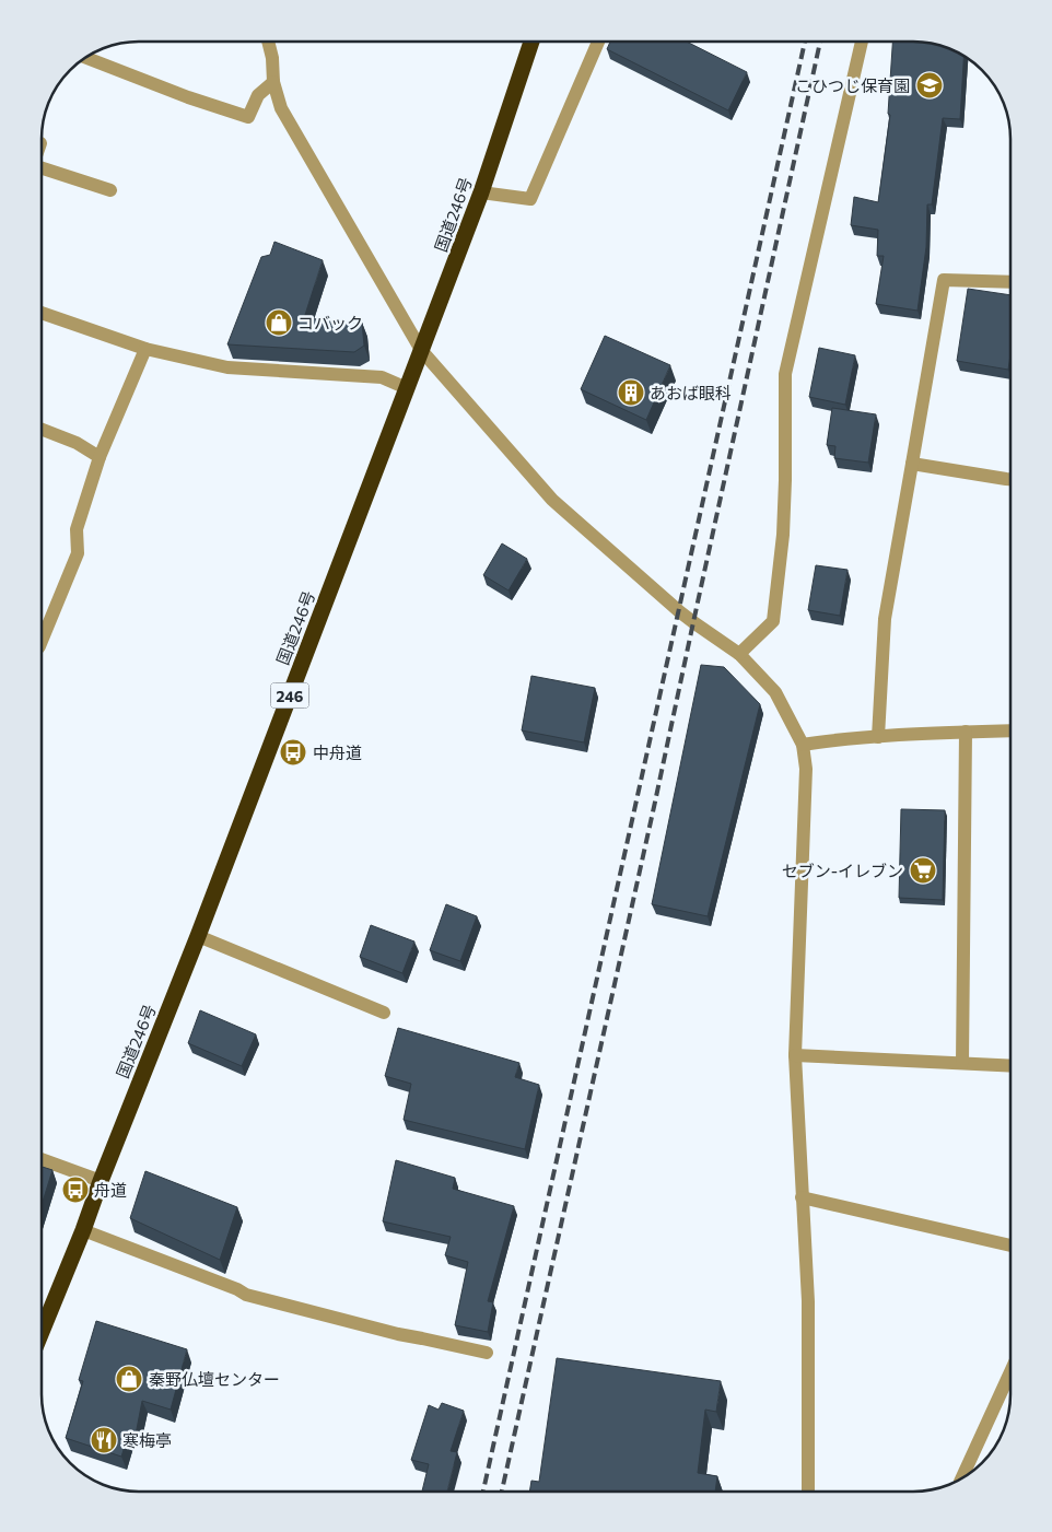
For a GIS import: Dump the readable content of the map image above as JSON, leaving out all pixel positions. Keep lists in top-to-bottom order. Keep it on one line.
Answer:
{"streets":{"highway":["国道246号","246"]},"places":{"school or university":["こひつじ保育園"],"shop":["コバック","秦野仏壇センター"],"building":["あおば眼科"],"bus stop":["中舟道","舟道"],"supermarket":["セブン-イレブン"],"restaurant":["寒梅亭"]}}
